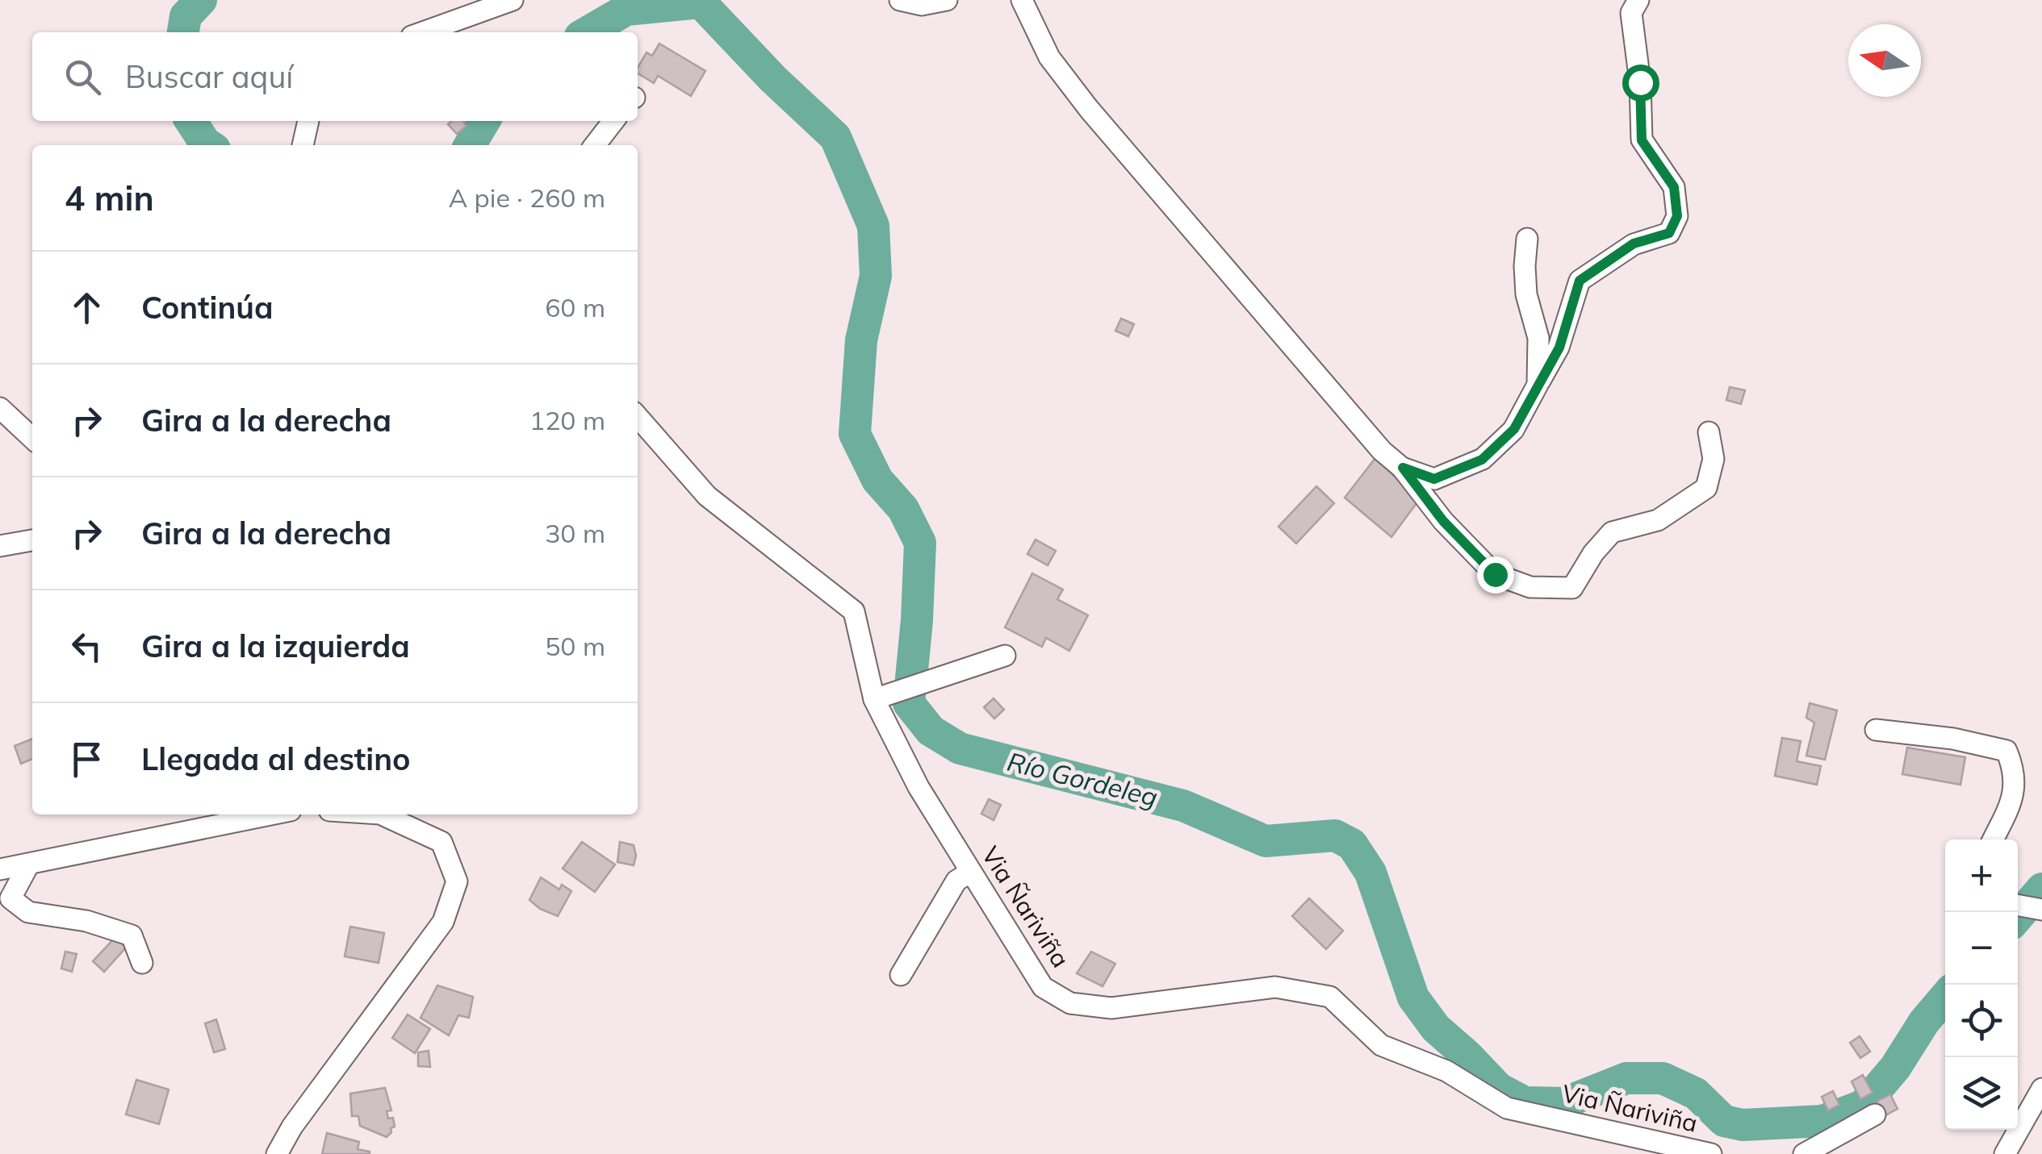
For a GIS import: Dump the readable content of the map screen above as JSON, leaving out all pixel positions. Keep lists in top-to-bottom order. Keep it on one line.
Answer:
{"streets":{"street":["Via Ñariviña"]},"water":["Río Gordeleg"],"north":"left","page":{"search":"Buscar aquí","heading":["4 min","A pie · 260 m"],"list":[["Continúa","60 m"],["Gira a la derecha","120 m"],["Gira a la derecha","30 m"],["Gira a la izquierda","50 m"],"Llegada al destino"],"map_buttons":["+","−"]}}
